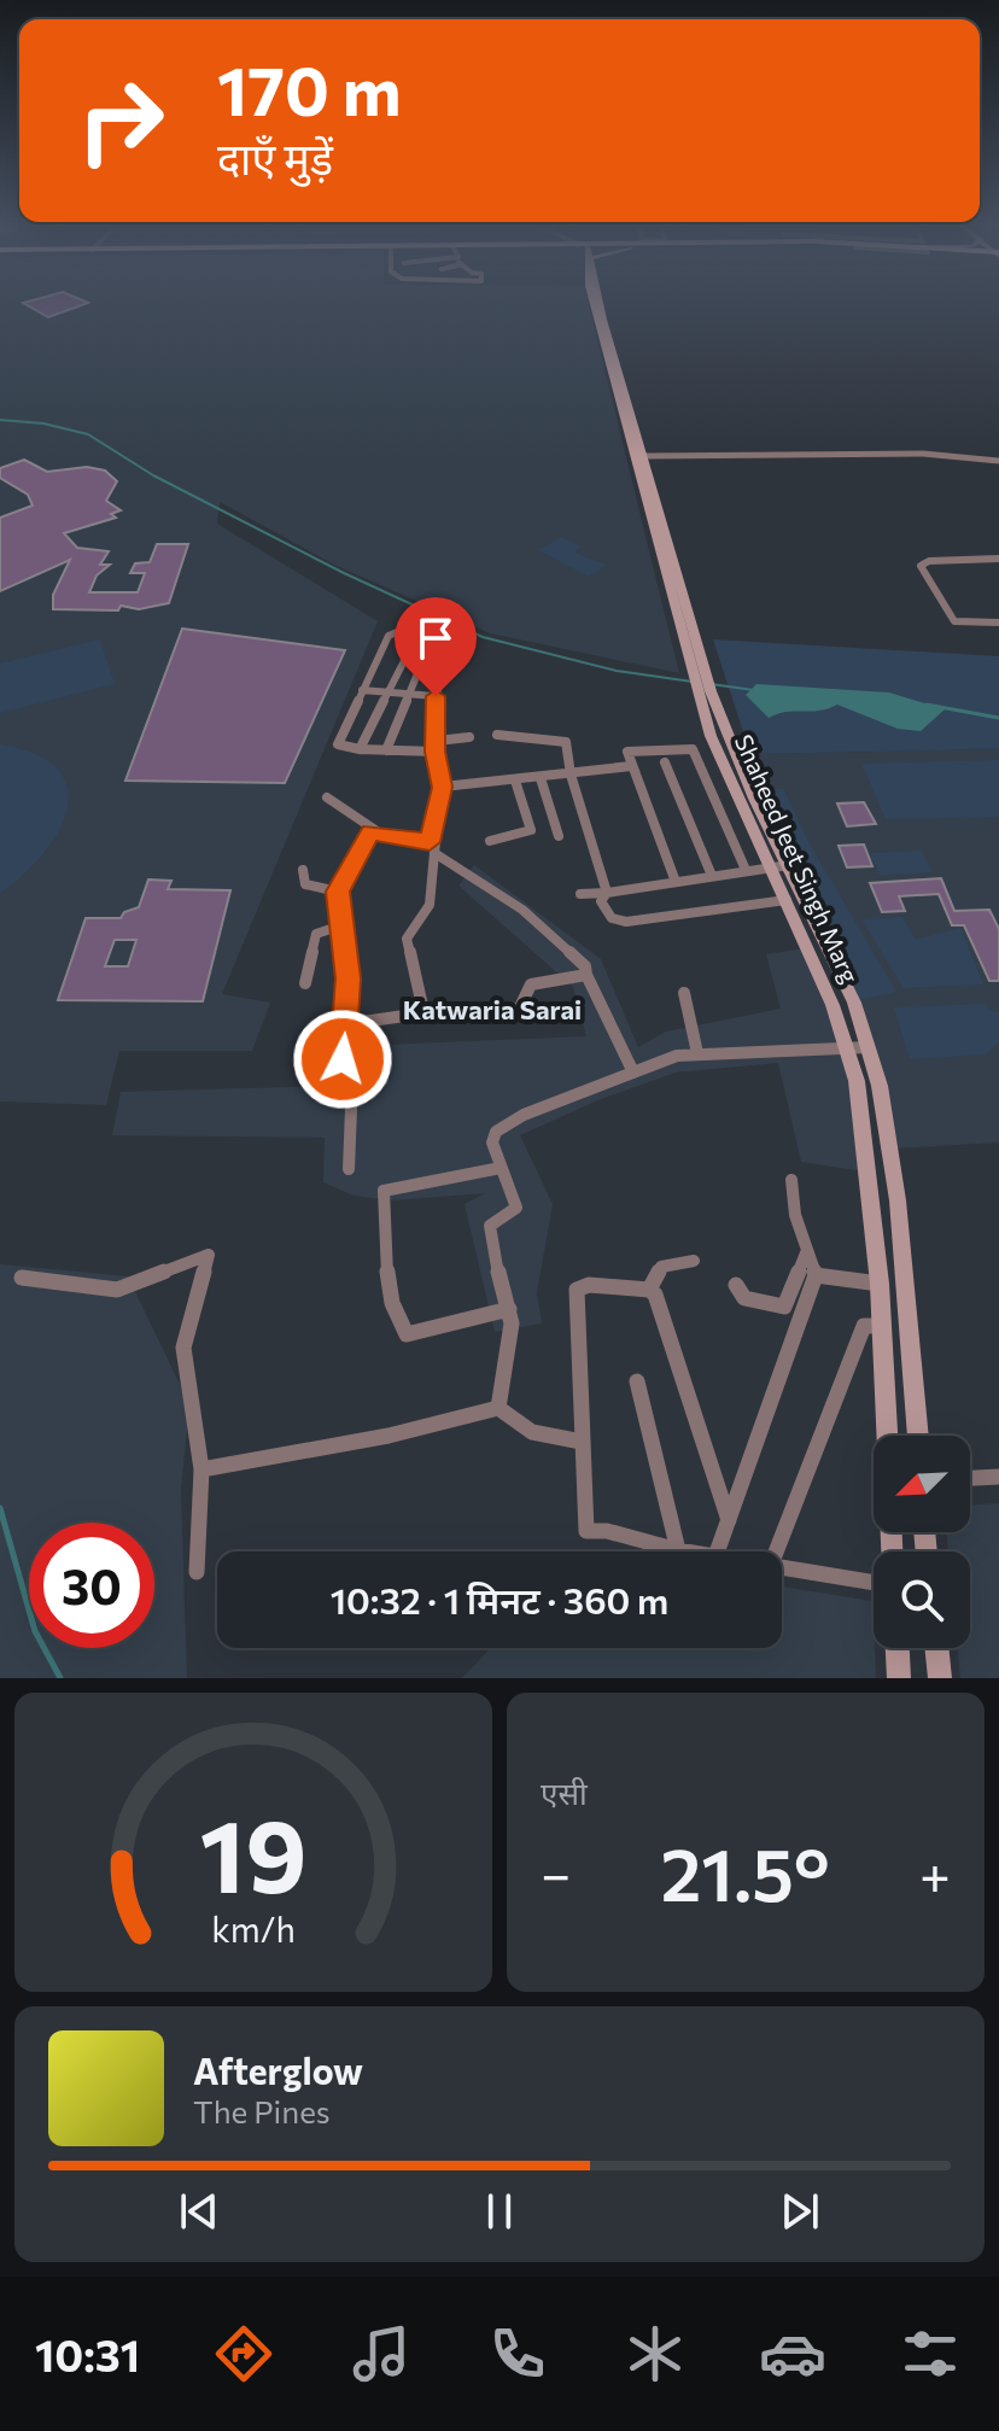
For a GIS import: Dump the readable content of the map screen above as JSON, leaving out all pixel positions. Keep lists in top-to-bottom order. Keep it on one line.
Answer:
{"streets":{"main road":["Shaheed Jeet Singh Marg"]},"districts":["Katwaria Sarai"],"north":"bottom left","page":{"turn":["170 m","दाएँ मुड़ें"],"limit":"30","trip":"10:32 · 1 मिनट · 360 m","tile":"एसी","heat":["−","21.5°","+"],"song":["Afterglow","The Pines"],"tabs":"10:31","gauge":["19","km/h"]}}
